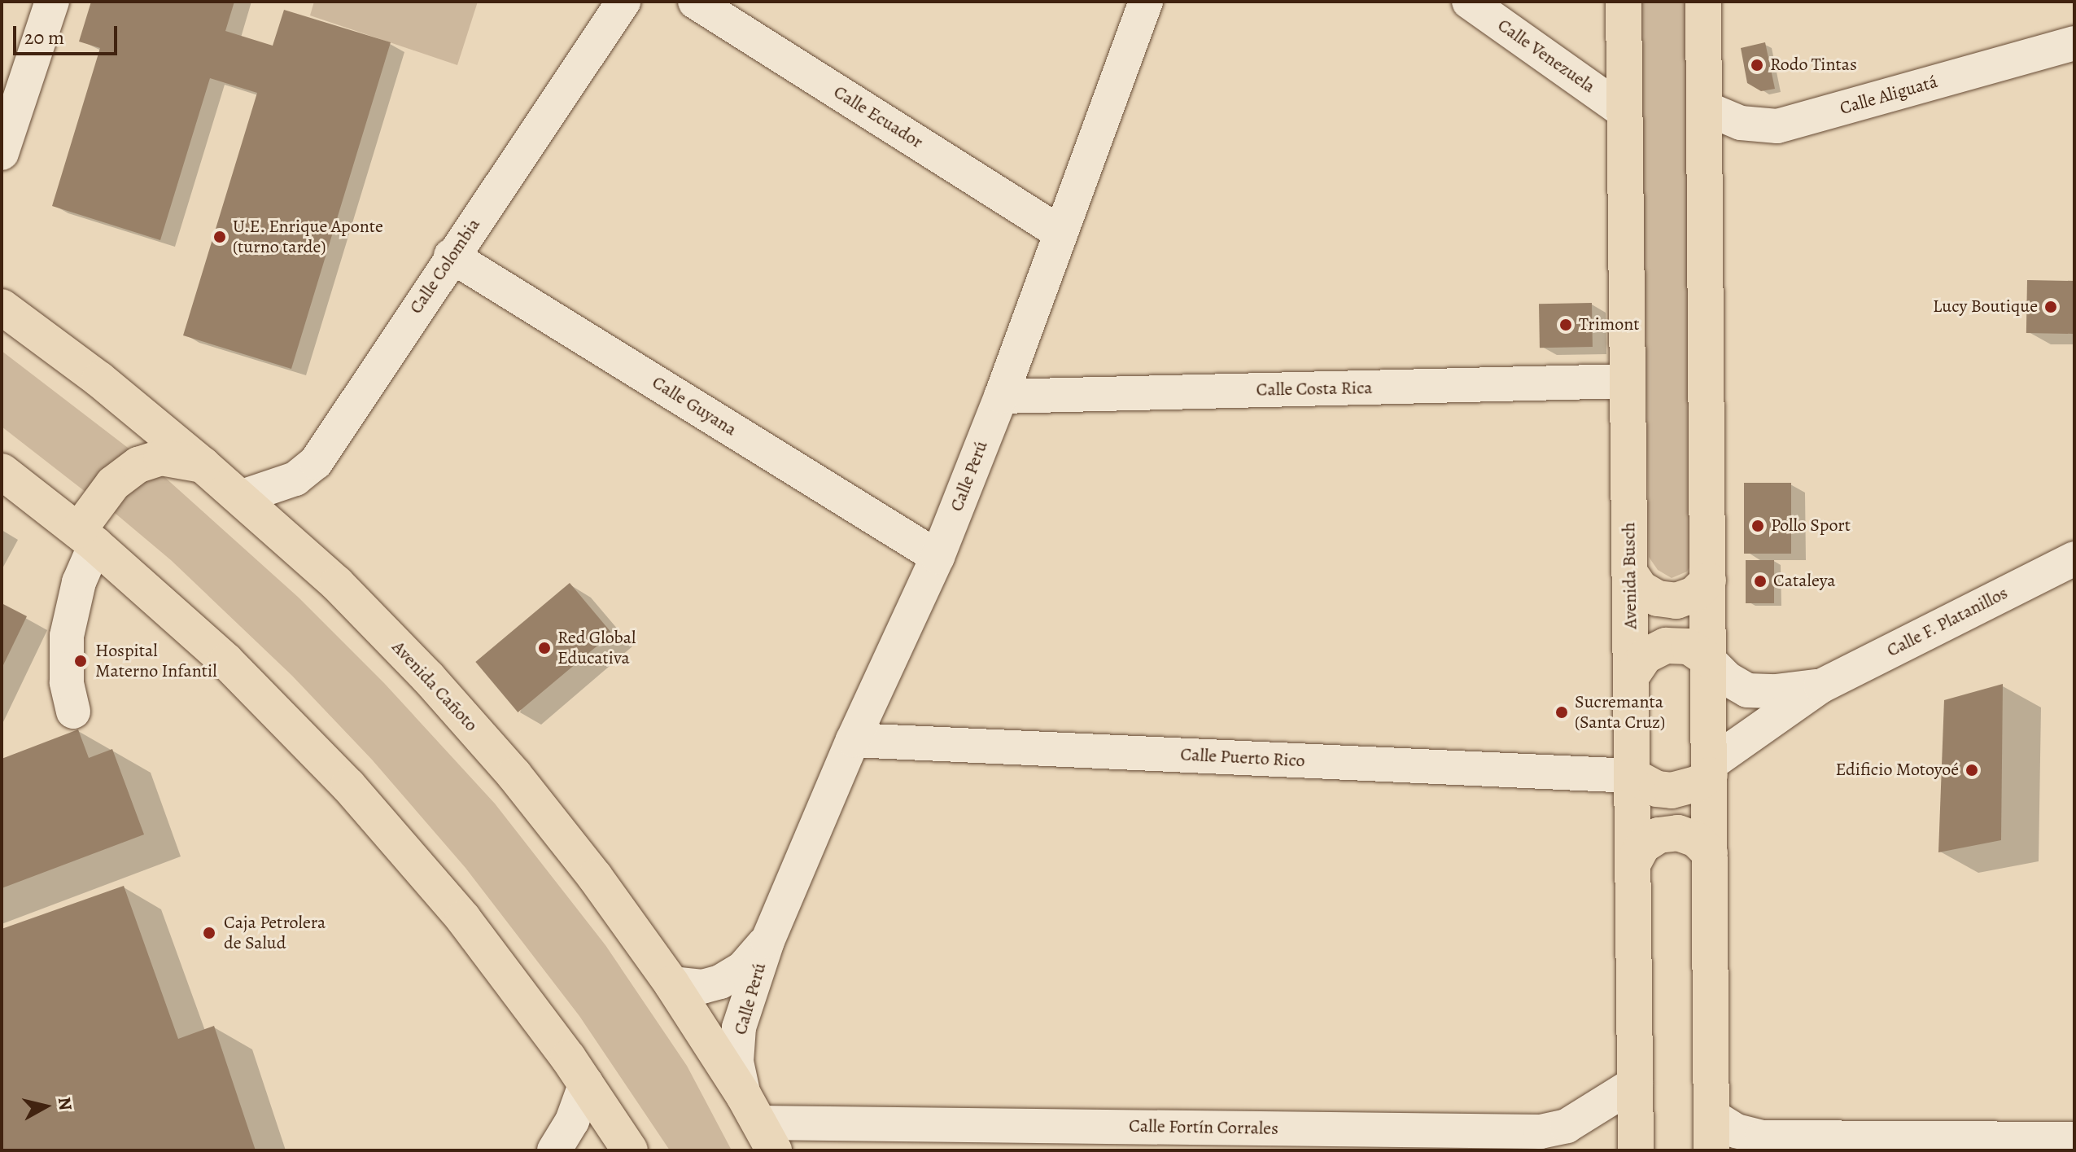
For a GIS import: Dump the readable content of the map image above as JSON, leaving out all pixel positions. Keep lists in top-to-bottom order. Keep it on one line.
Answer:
{"streets":{"main road":["Avenida Busch","Avenida Cañoto"],"street":["Calle Venezuela","Calle Aliguatá","Calle Ecuador","Calle Colombia","Calle Costa Rica","Calle Guyana","Calle Perú","Calle F. Platanillos","Calle Puerto Rico","Calle Fortín Corrales"]},"crossings":[["Calle Venezuela","Avenida Busch"],["Calle Ecuador","Calle Perú"],["Calle Colombia","Calle Guyana"],["Calle Colombia","Avenida Cañoto"],["Calle Costa Rica","Calle Perú"],["Calle Costa Rica","Avenida Busch"],["Calle Guyana","Calle Perú"],["Calle Perú","Avenida Cañoto"],["Calle Perú","Calle Puerto Rico"],["Calle Perú","Calle Fortín Corrales"],["Avenida Busch","Calle Puerto Rico"],["Avenida Busch","Calle Fortín Corrales"],["Avenida Cañoto","Calle Fortín Corrales"]],"places":["Rodo Tintas","U.E. Enrique Aponte (turno tarde)","Lucy Boutique","Trimont","Pollo Sport","Cataleya","Red Global Educativa","Hospital Materno Infantil","Sucremanta (Santa Cruz)","Edificio Motoyoé","Caja Petrolera de Salud"],"scale_bar":"20 m","north":"right"}
